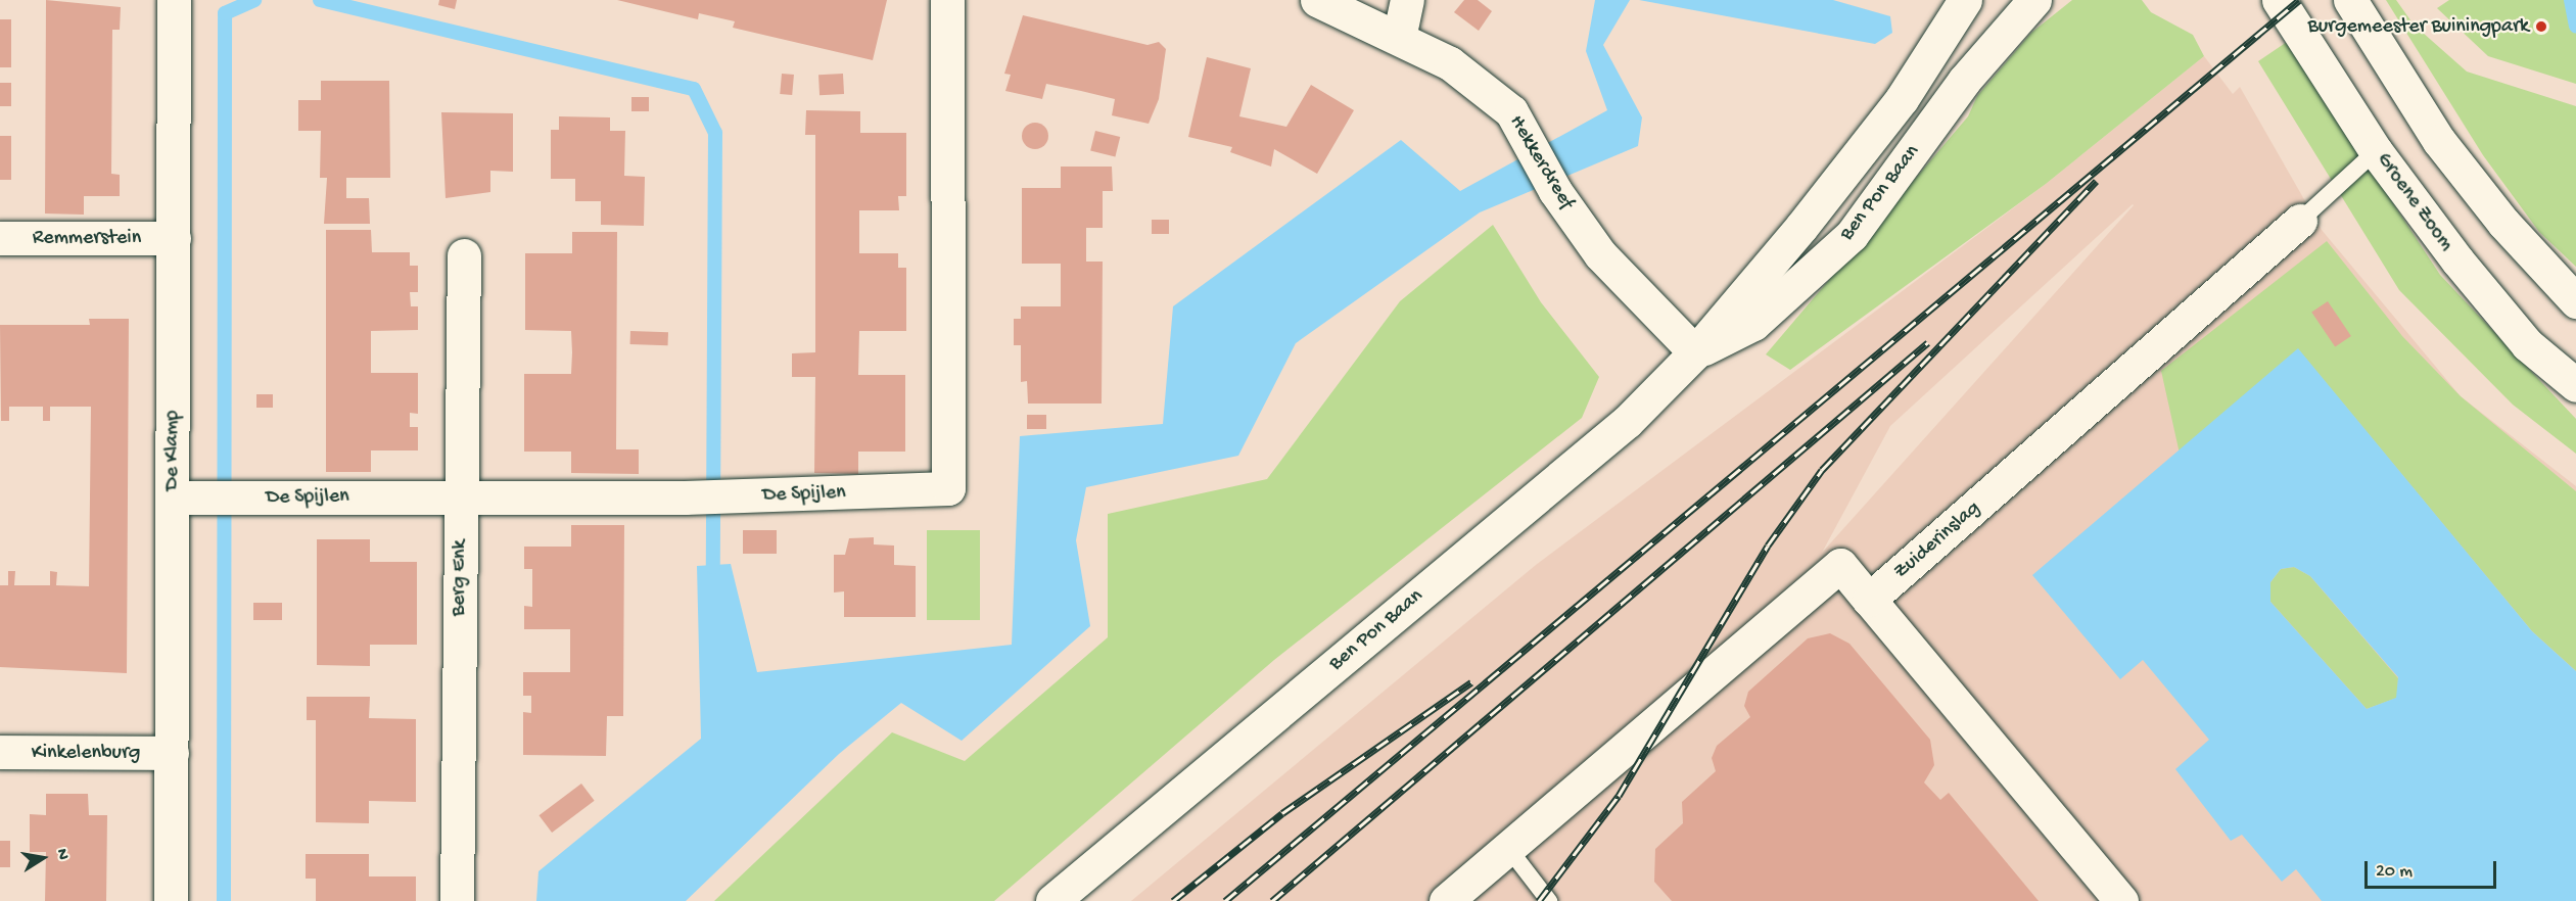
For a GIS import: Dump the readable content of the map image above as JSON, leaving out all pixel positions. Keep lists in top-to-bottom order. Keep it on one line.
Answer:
{"streets":{"street":["Hekkerdreef","Ben Pon Baan","Groene Zoom","Remmerstein","De Klamp","De Spijlen","Zuiderinslag","Berg Enk","Kinkelenburg"]},"crossings":[["Hekkerdreef","Ben Pon Baan"],["Remmerstein","De Klamp"],["De Klamp","De Spijlen"],["De Klamp","Kinkelenburg"],["De Spijlen","Berg Enk"]],"places":["Burgemeester Buiningpark"],"scale_bar":"20 m","north":"right"}
